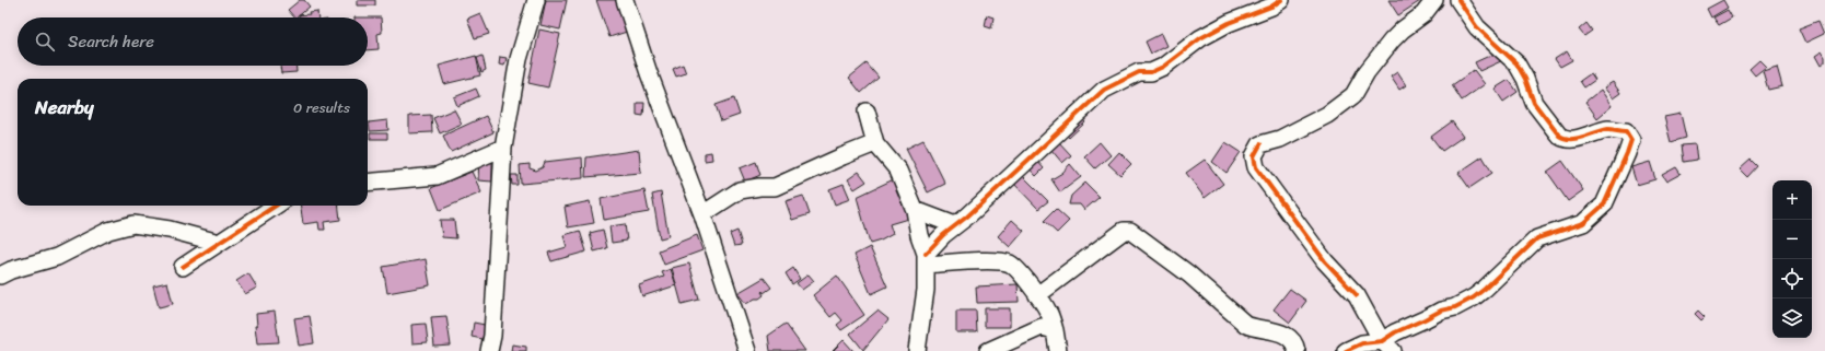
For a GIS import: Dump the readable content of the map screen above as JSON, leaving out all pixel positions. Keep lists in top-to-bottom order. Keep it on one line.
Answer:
{"page":{"search":"Search here","heading":["Nearby","0 results"],"map_buttons":["+","−"]}}
